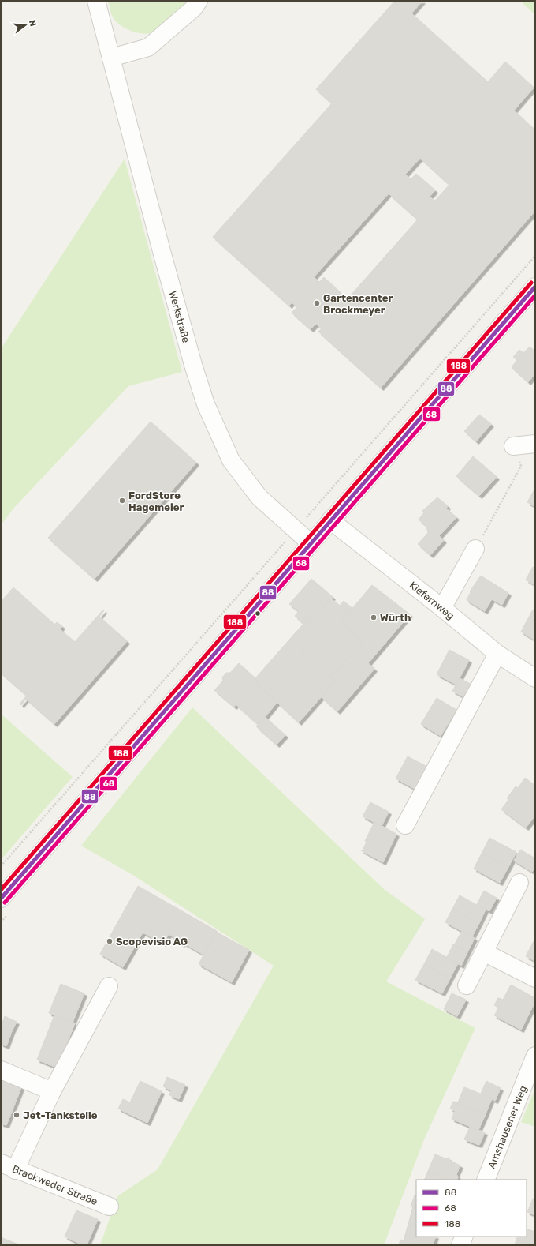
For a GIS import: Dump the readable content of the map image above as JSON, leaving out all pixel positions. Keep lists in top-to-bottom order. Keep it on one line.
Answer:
{"streets":{"street":["Werkstraße","Kiefernweg","Amshausener Weg","Brackweder Straße"]},"places":["Gartencenter Brockmeyer","FordStore Hagemeier","Würth","Scopevisio AG","Jet-Tankstelle"],"lines":["transit line 188","transit line 88","transit line 68"],"legend":["88","68","188"],"north":"right"}
